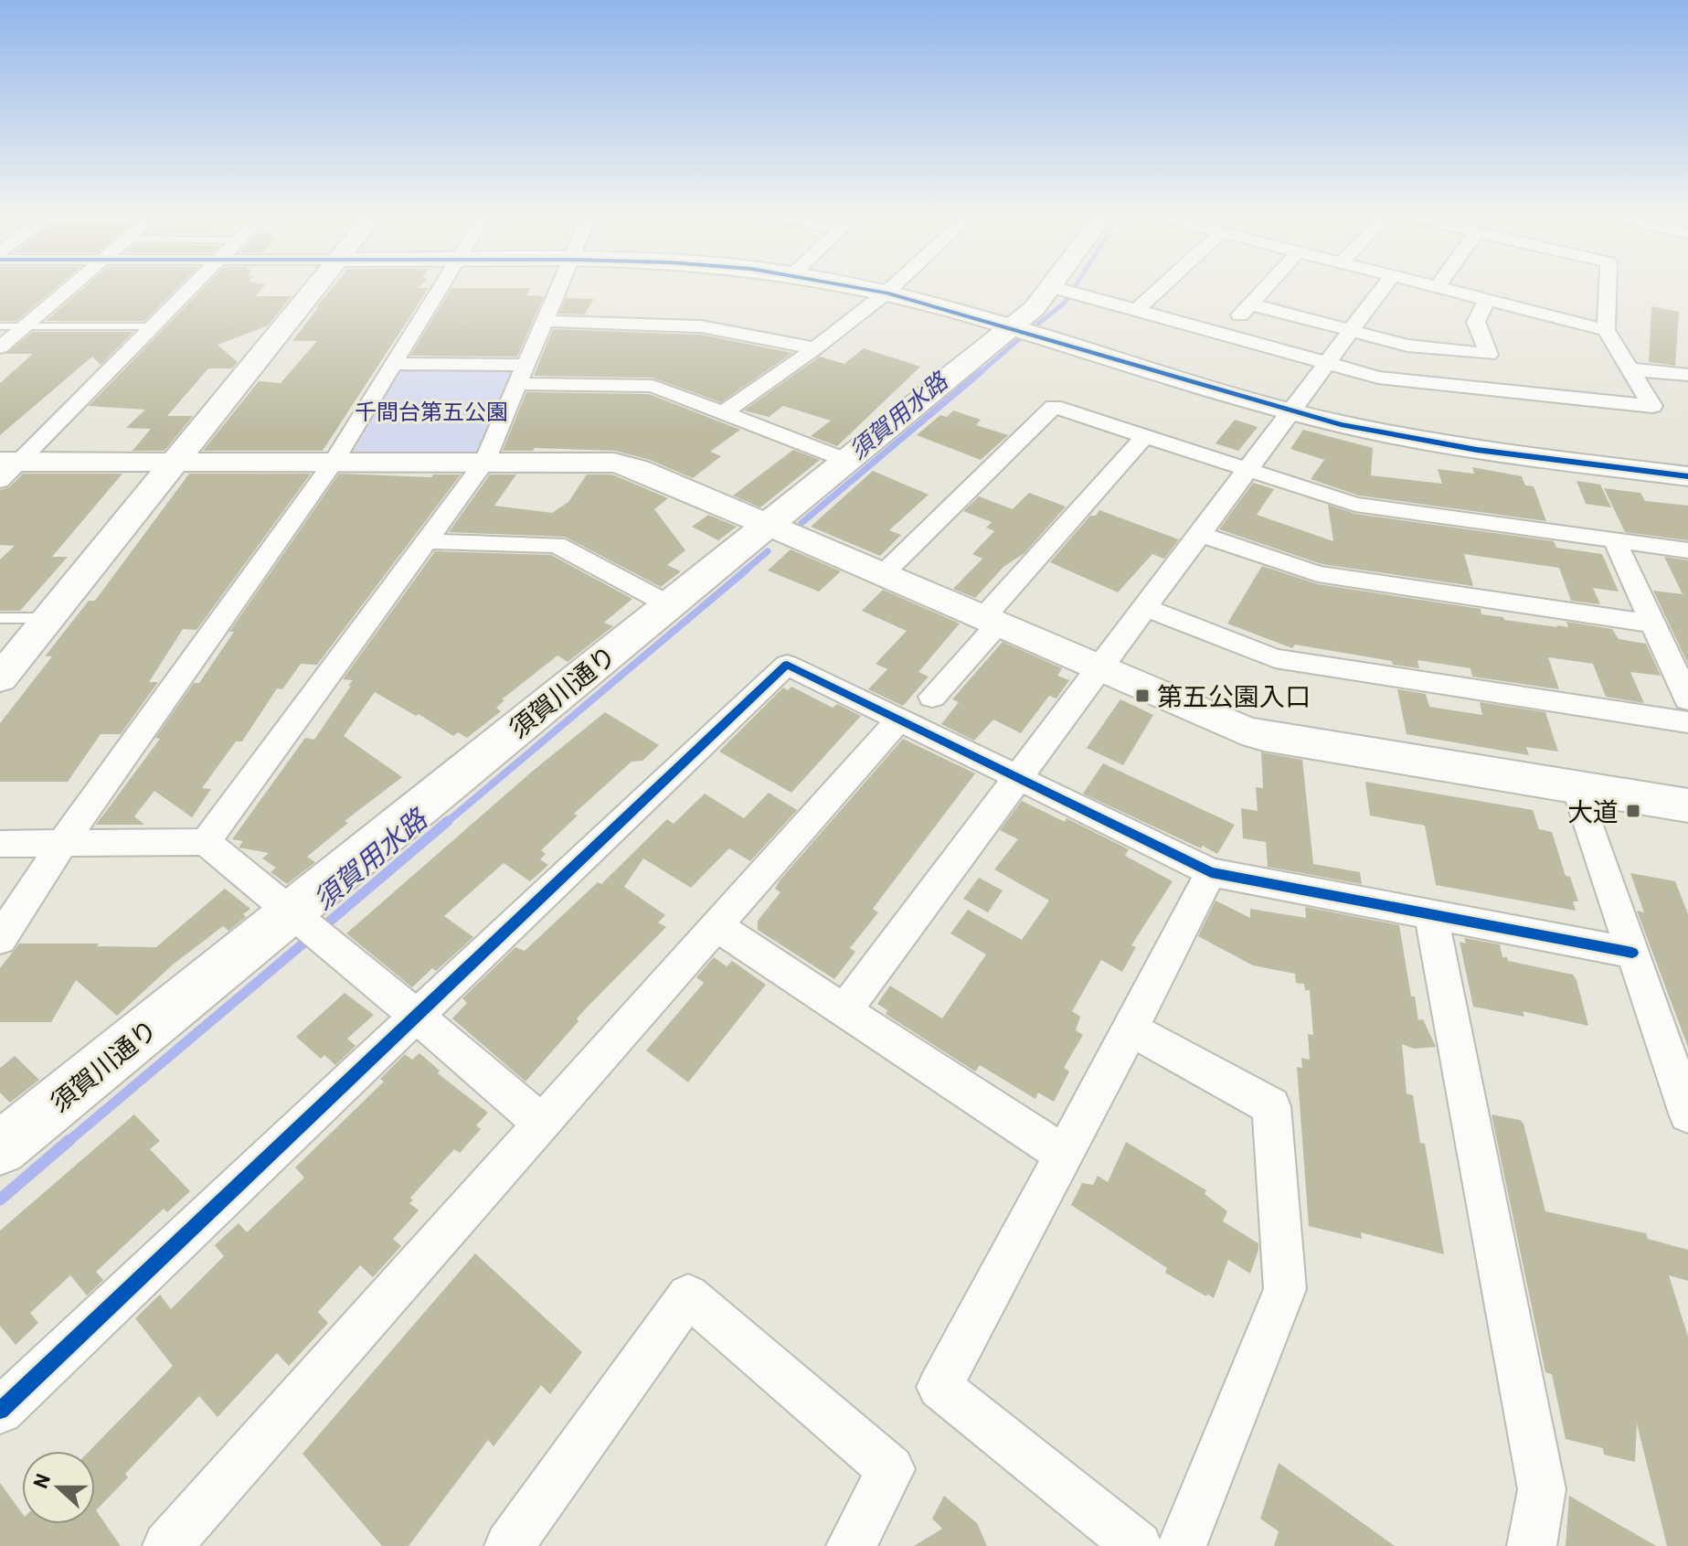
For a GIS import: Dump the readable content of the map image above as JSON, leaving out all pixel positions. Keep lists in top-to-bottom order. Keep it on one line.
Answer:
{"streets":{"street":["須賀川通り"]},"water":["須賀用水路"],"parks":["千間台第五公園"],"places":{"transit":["第五公園入口","大道"]},"north":"left"}
